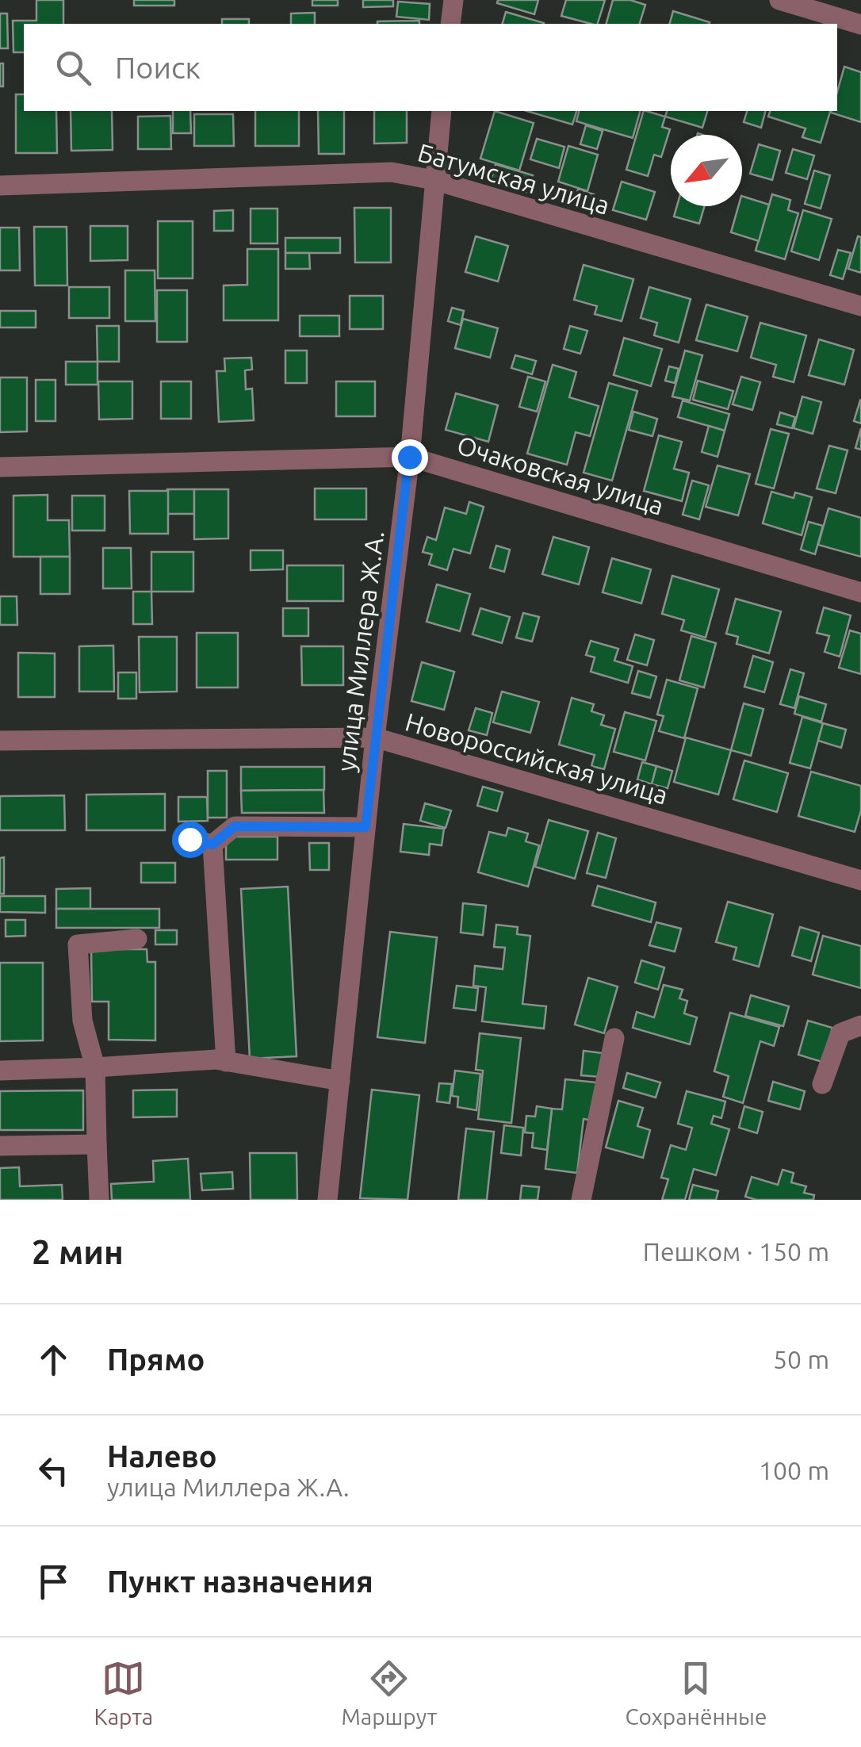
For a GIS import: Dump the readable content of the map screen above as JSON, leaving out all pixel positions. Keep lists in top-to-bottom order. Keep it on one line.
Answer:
{"streets":{"street":["Батумская улица","Очаковская улица","улица Миллера Ж.А.","Новороссийская улица"]},"crossings":[["Батумская улица","улица Миллера Ж.А."],["Очаковская улица","улица Миллера Ж.А."],["улица Миллера Ж.А.","Новороссийская улица"]],"north":"bottom left","page":{"search":"Поиск","heading":["2 мин","Пешком · 150 m"],"list":[["Прямо","50 m"],["Налево","улица Миллера Ж.А.","100 m"],"Пункт назначения"],"nav":["Карта","Маршрут","Сохранённые"]}}
